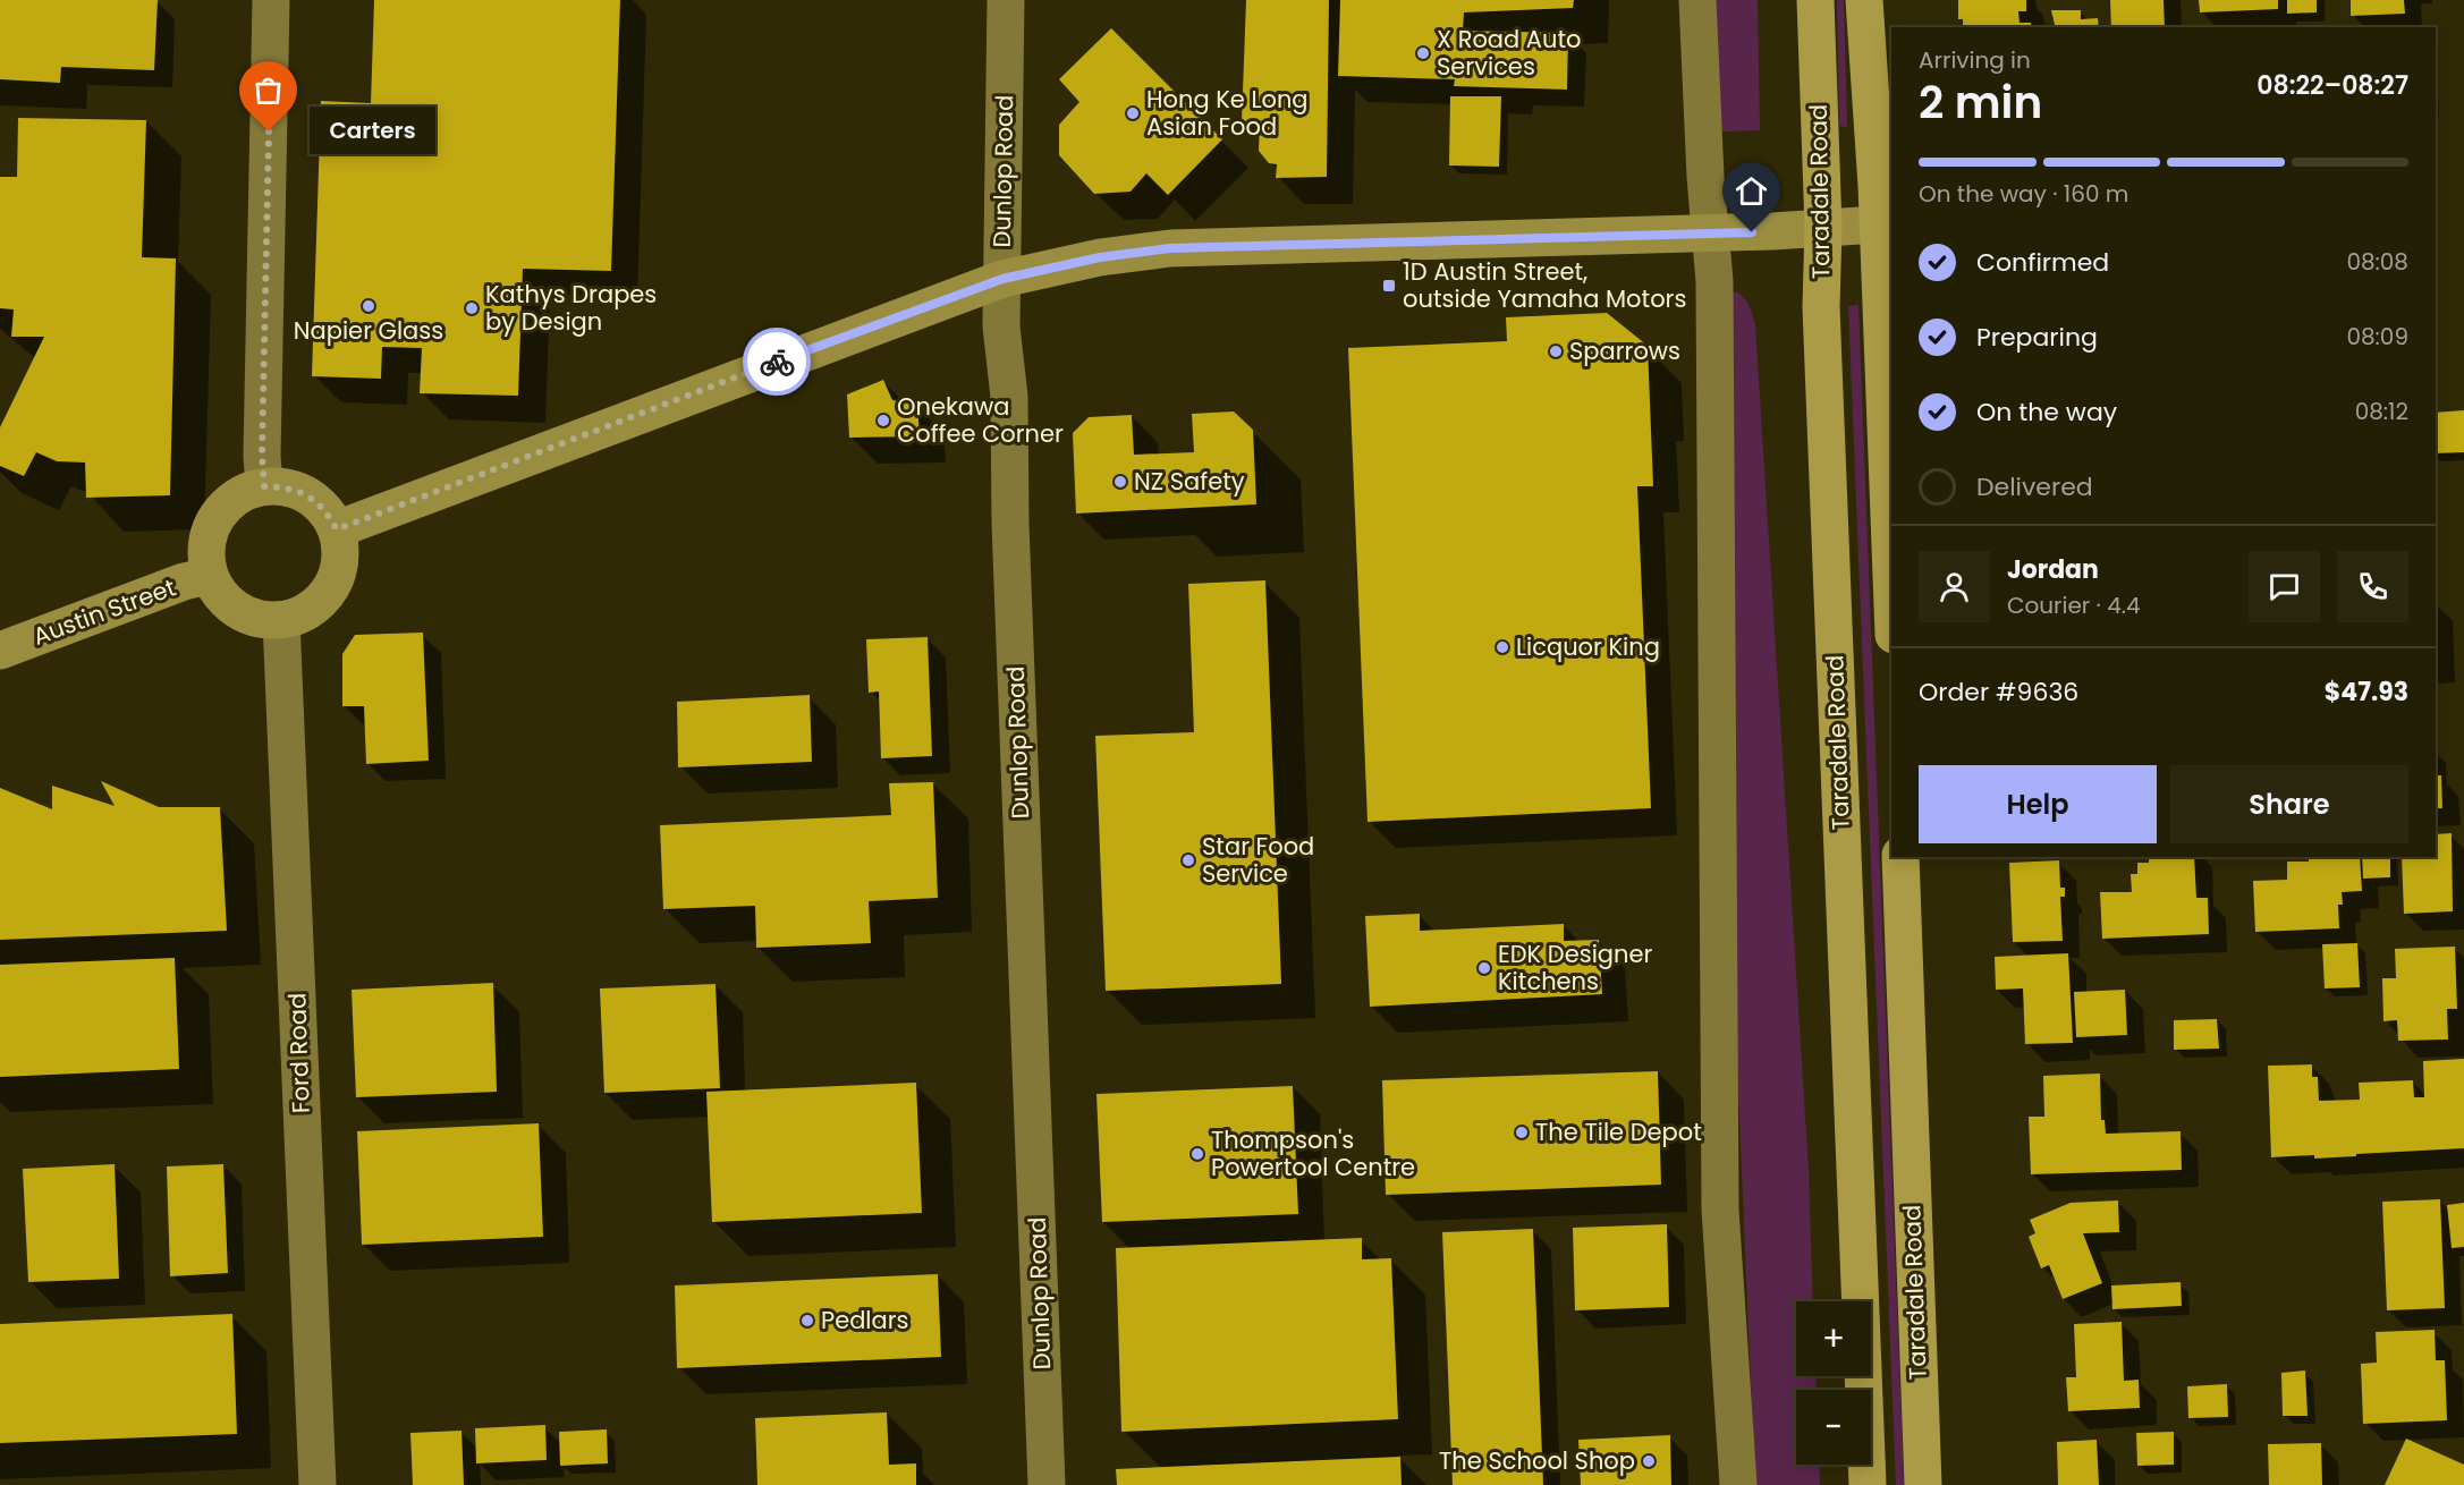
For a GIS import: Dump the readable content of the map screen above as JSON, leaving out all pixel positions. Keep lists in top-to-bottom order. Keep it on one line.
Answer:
{"streets":{"highway":["Taradale Road"],"main road":["Austin Street"],"street":["Dunlop Road","Ford Road"]},"crossings":[["Austin Street","Ford Road"]],"places":{"other":["X Road Auto Services","Hong Ke Long Asian Food","Carters","Napier Glass","Kathys Drapes by Design","Sparrows","Onekawa Coffee Corner","NZ Safety","Licquor King","Star Food Service","EDK Designer Kitchens","The Tile Depot","Thompson's Powertool Centre","Pedlars","The School Shop"],"transit":["1D Austin Street, outside Yamaha Motors"]},"page":{"heading":["2 min","Arriving in","08:22–08:27"],"panel":["Jordan","Courier · 4.4","Order #9636","$47.93"],"bubble":"Carters","bar":"On the way · 160 m","list":[["Confirmed","08:08"],["Preparing","08:09"],["On the way","08:12"],"Delivered"],"buttons":["Help","Share"],"map_buttons":["+","−"]}}
